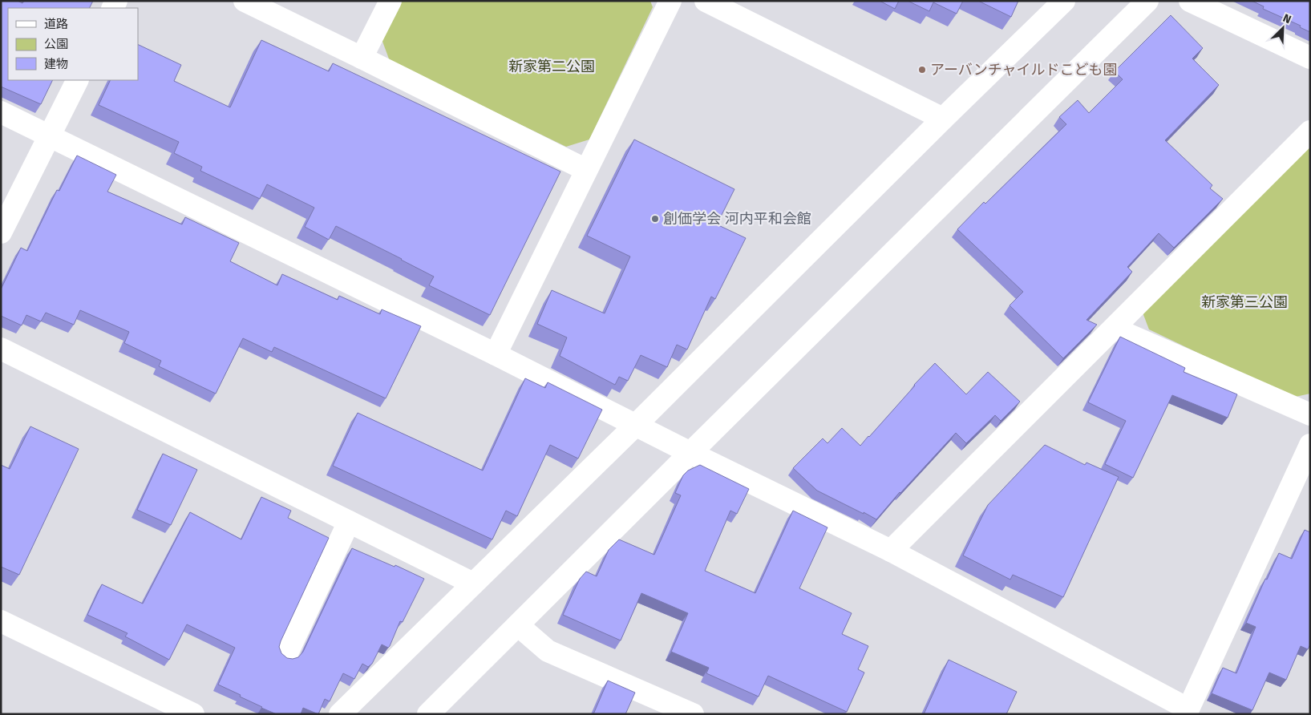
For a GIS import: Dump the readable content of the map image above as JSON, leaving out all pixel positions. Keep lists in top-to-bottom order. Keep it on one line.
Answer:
{"parks":["新家第二公園","新家第三公園"],"places":["アーバンチャイルドこども園","創価学会 河内平和会館"],"legend":["道路","公園","建物"],"north":"top right"}
